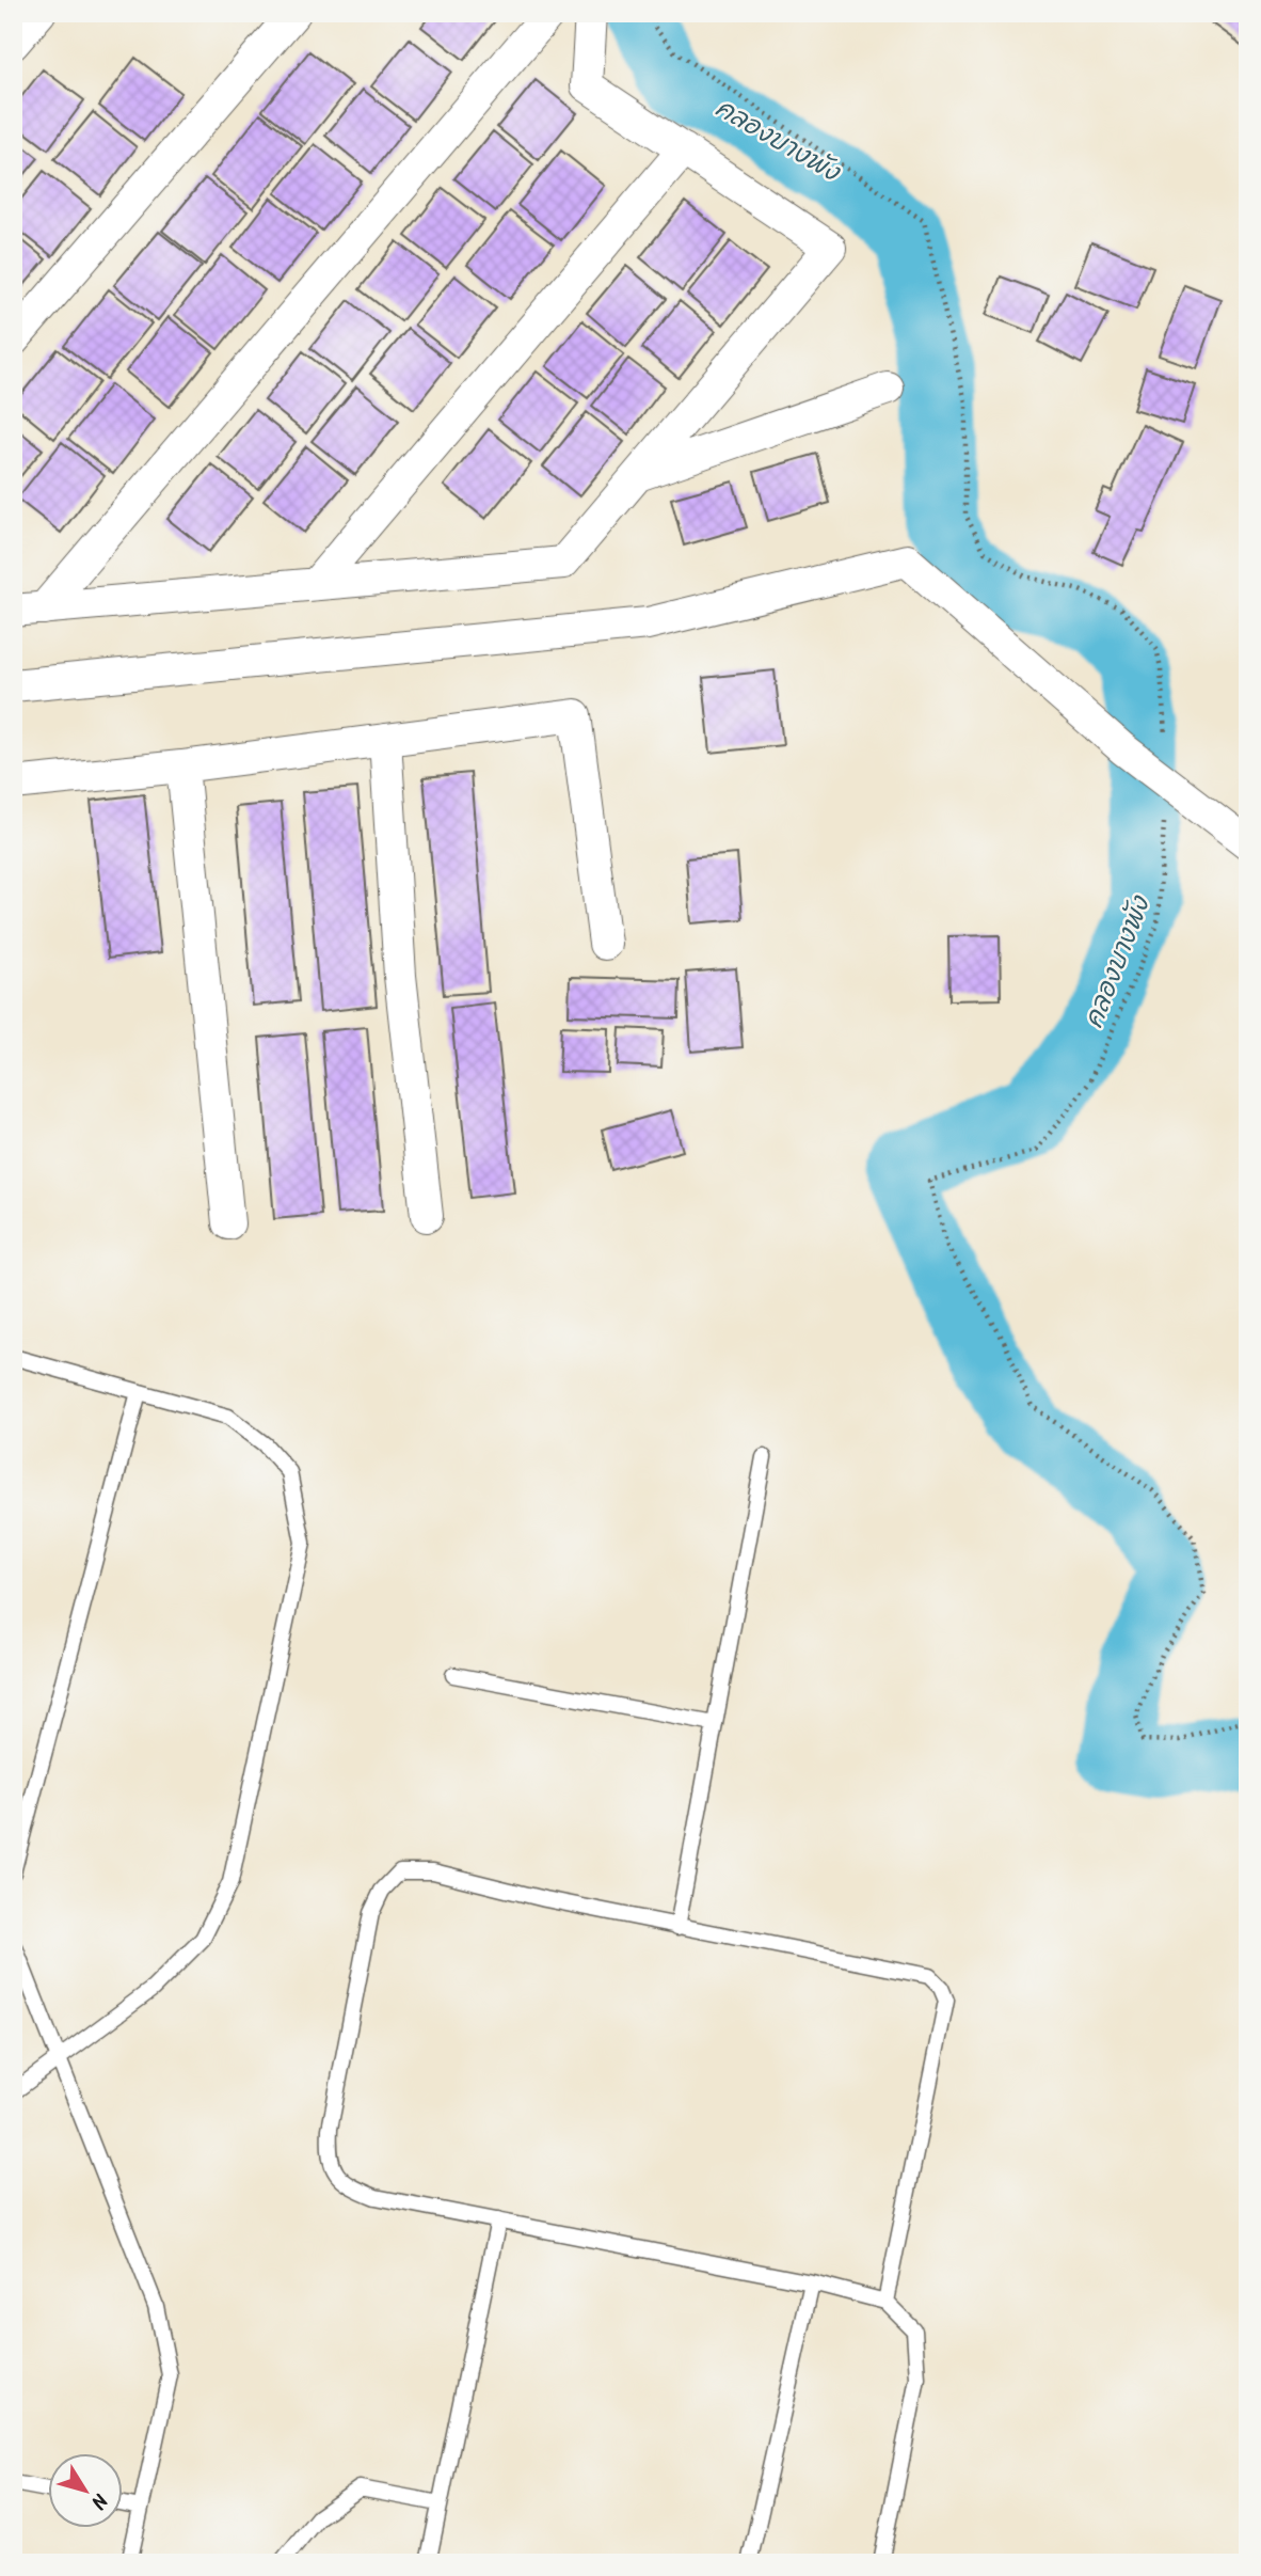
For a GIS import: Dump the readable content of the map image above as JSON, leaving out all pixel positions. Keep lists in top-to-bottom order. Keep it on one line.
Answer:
{"water":["คลองบางพัง"],"north":"bottom right"}
